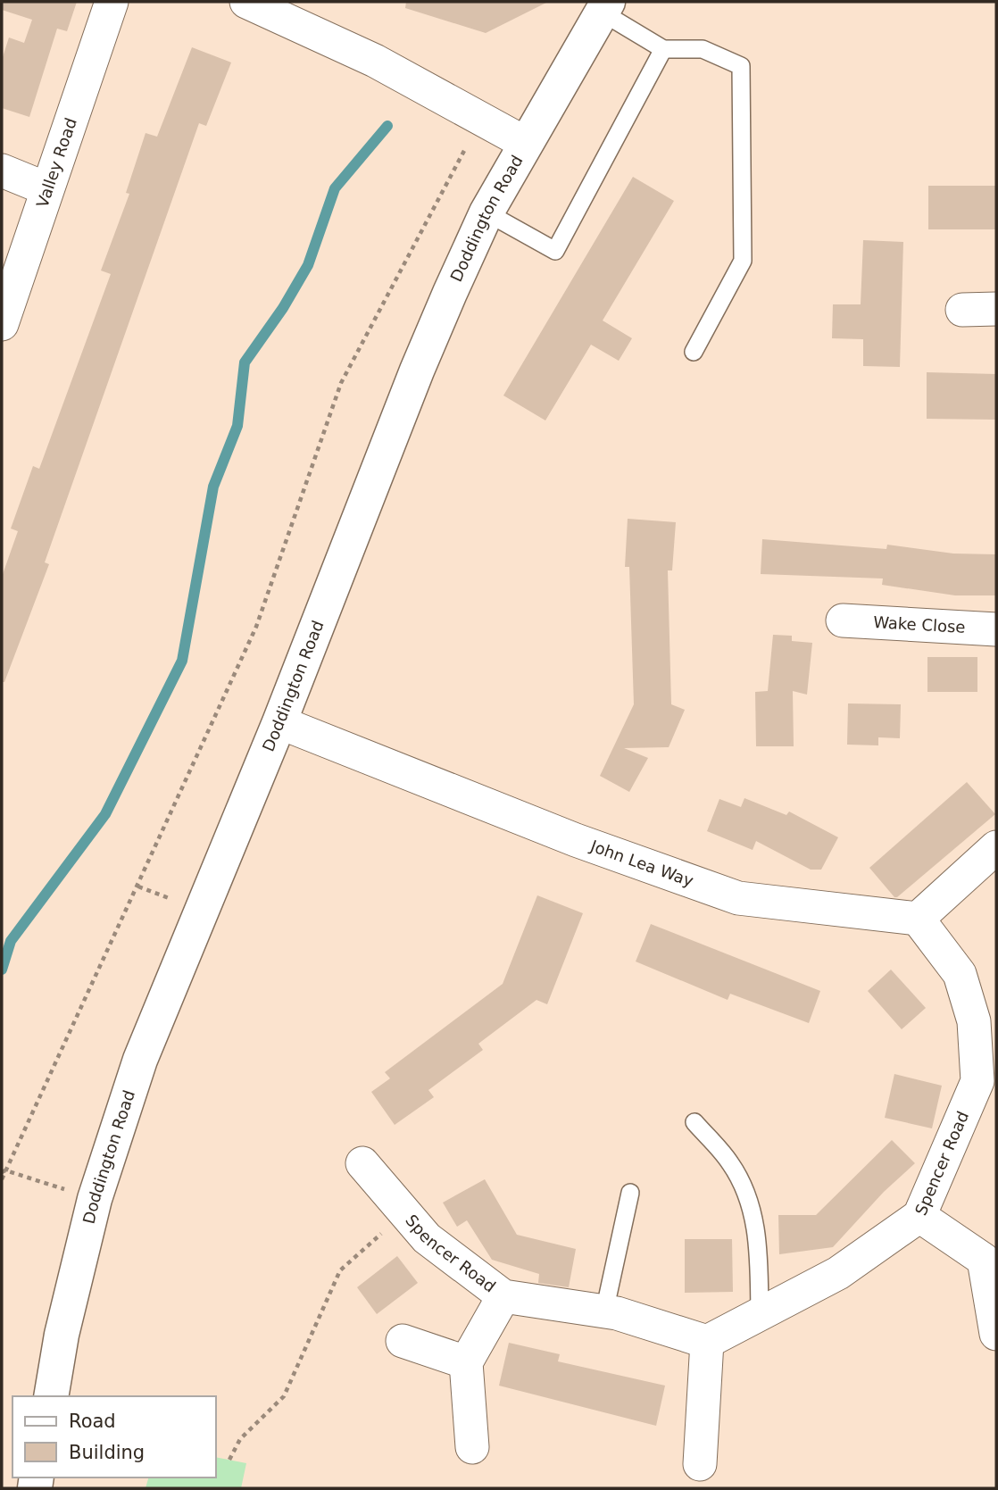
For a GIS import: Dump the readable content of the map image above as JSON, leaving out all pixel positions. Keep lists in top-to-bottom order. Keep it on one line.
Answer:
{"streets":{"street":["Valley Road","Doddington Road","Wake Close","John Lea Way","Spencer Road"]},"crossings":[["Doddington Road","John Lea Way"],["John Lea Way","Spencer Road"]],"legend":["Road","Building"]}
